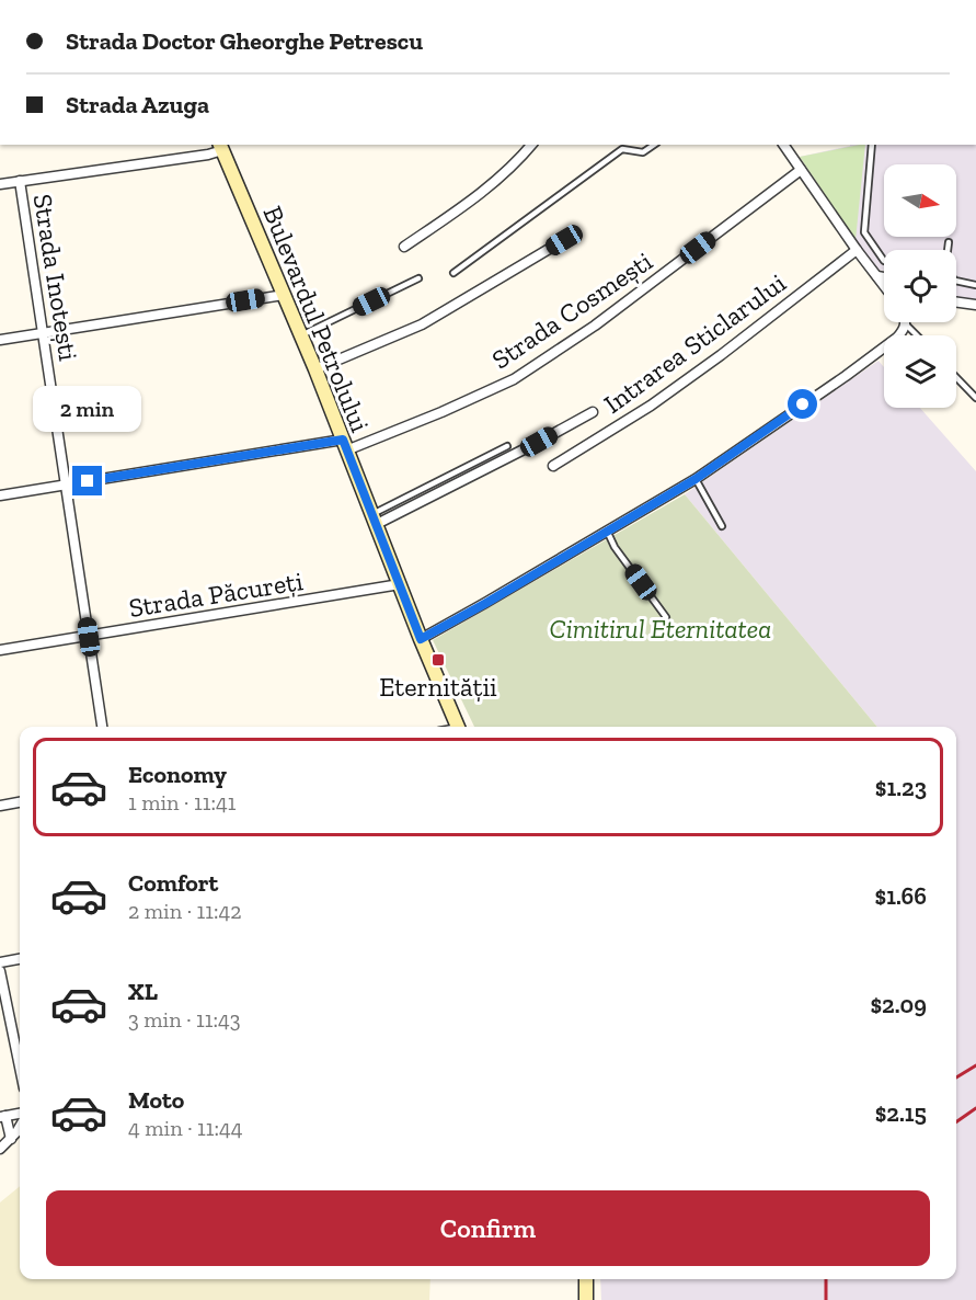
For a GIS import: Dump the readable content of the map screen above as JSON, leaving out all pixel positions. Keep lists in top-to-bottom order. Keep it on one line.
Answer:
{"streets":{"street":["Strada Inotești","Strada Cosmești","Bulevardul Petrolului","Intrarea Sticlarului","Strada Păcureți"]},"crossings":[["Strada Inotești","Strada Cosmești"],["Strada Inotești","Strada Păcureți"],["Strada Cosmești","Bulevardul Petrolului"],["Bulevardul Petrolului","Strada Păcureți"]],"parks":["Cimitirul Eternitatea"],"places":{"transit":["Eternității"]},"north":"right","page":{"banner":["Strada Doctor Gheorghe Petrescu","Strada Azuga"],"bubble":"2 min","list":[{"name":"Economy","note":"1 min · 11:41","value":"$1.23"},{"name":"Comfort","note":"2 min · 11:42","value":"$1.66"},{"name":"XL","note":"3 min · 11:43","value":"$2.09"},{"name":"Moto","note":"4 min · 11:44","value":"$2.15"}],"buttons":"Confirm"}}
